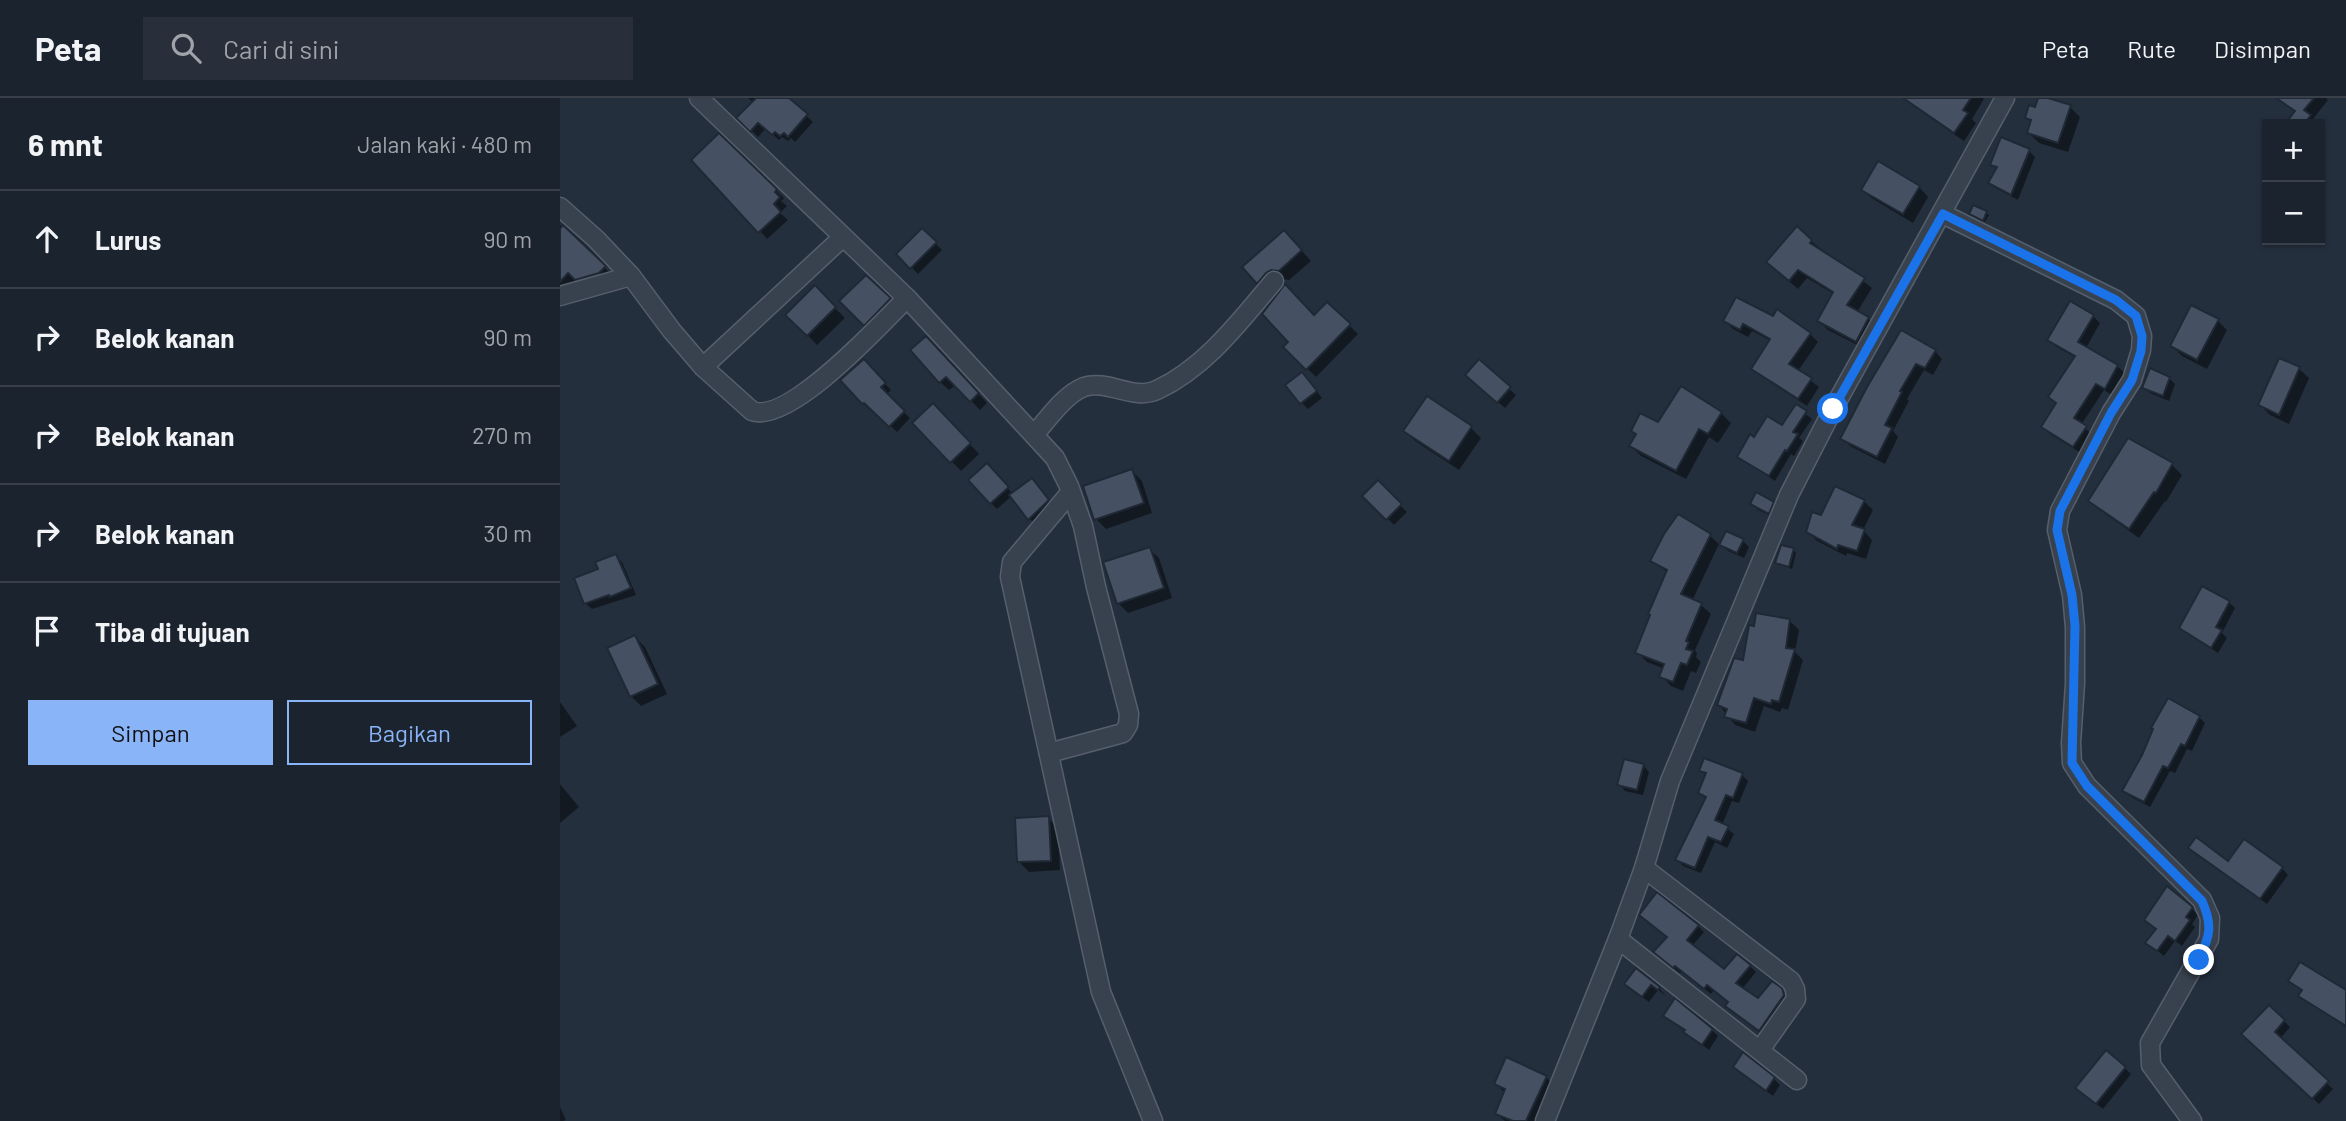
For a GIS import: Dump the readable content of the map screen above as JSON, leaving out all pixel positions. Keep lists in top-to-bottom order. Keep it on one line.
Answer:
{"page":{"header":"Peta","search":"Cari di sini","nav":["Peta","Rute","Disimpan"],"heading":["6 mnt","Jalan kaki · 480 m"],"map_buttons":["+","−"],"list":[["Lurus","90 m"],["Belok kanan","90 m"],["Belok kanan","270 m"],["Belok kanan","30 m"],"Tiba di tujuan"],"buttons":["Simpan","Bagikan"]}}
